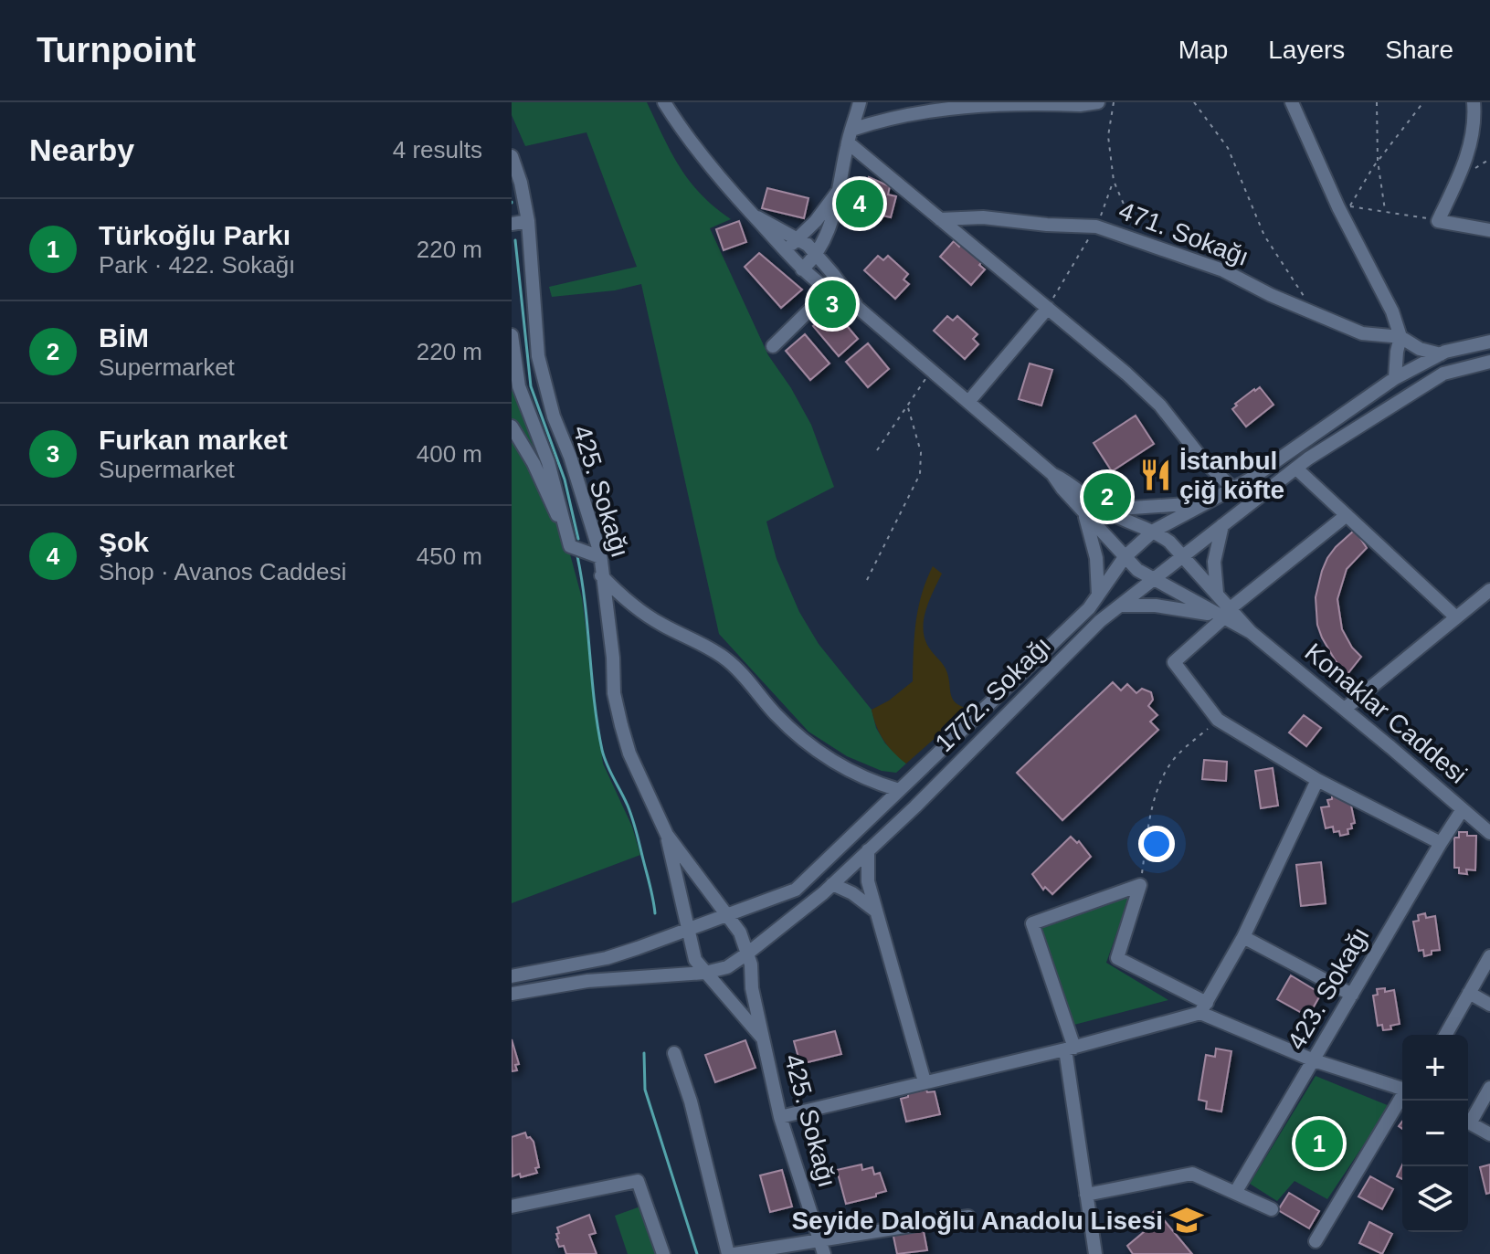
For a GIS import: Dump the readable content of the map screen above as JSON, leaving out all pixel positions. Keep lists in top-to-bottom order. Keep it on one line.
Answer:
{"streets":{"street":["471. Sokağı","425. Sokağı","1772. Sokağı","Konaklar Caddesi","423. Sokağı"]},"crossings":[["471. Sokağı","1772. Sokağı"],["425. Sokağı","1772. Sokağı"],["1772. Sokağı","Konaklar Caddesi"],["Konaklar Caddesi","423. Sokağı"]],"places":{"restaurant":["İstanbul çiğ köfte"],"school or university":["Seyide Daloğlu Anadolu Lisesi"]},"page":{"header":"Turnpoint","nav":["Map","Layers","Share"],"heading":["Nearby","4 results"],"pins":["4","3","2","1"],"list":[{"mark":"1","name":"Türkoğlu Parkı","note":"Park · 422. Sokağı","value":"220 m"},{"mark":"2","name":"BİM","note":"Supermarket","value":"220 m"},{"mark":"3","name":"Furkan market","note":"Supermarket","value":"400 m"},{"mark":"4","name":"Şok","note":"Shop · Avanos Caddesi","value":"450 m"}],"map_buttons":["+","−"]}}
